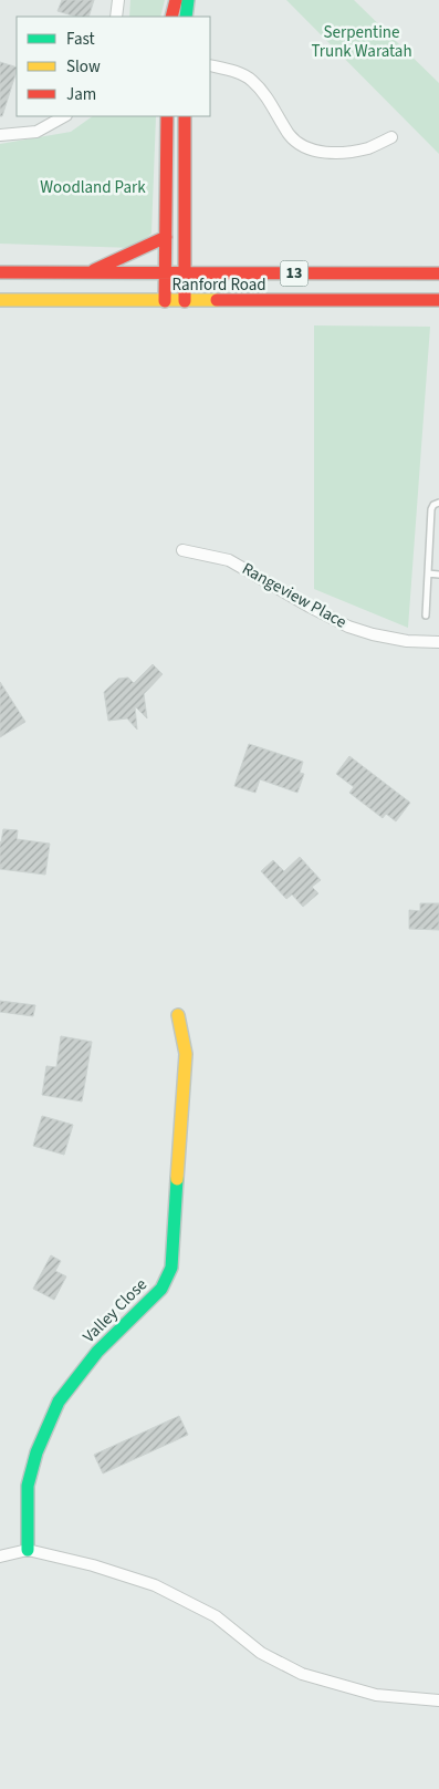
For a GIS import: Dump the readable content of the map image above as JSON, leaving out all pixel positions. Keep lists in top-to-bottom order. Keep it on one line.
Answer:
{"streets":{"street":["13","Ranford Road","Rangeview Place","Valley Close"]},"parks":["Serpentine Trunk Waratah","Woodland Park"],"legend":["Fast","Slow","Jam"]}
